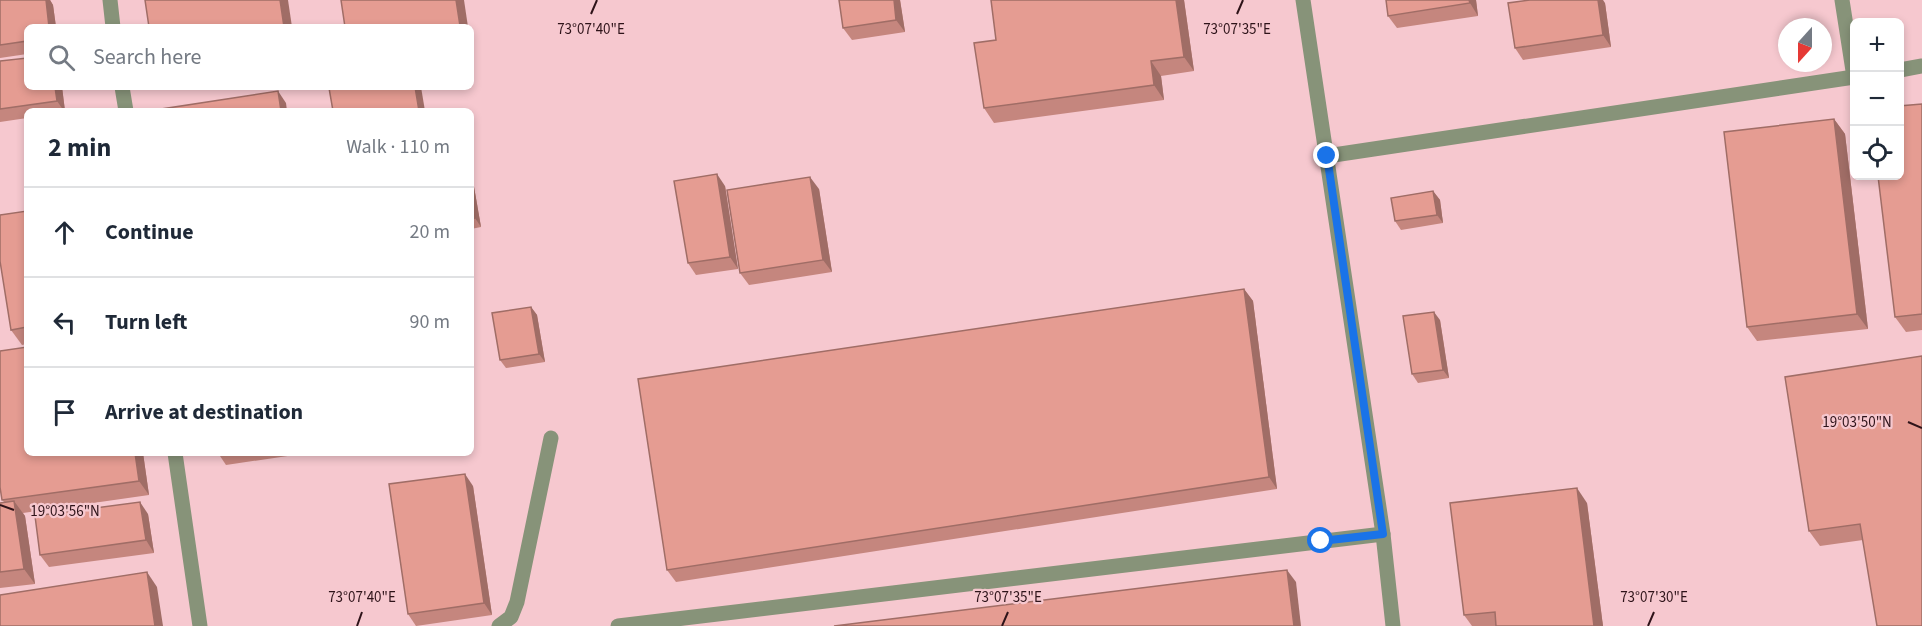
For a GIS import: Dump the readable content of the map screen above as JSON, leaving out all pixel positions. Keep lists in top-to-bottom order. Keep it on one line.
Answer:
{"north":"bottom","page":{"map_buttons":["+","−"],"search":"Search here","heading":["2 min","Walk · 110 m"],"list":[["Continue","20 m"],["Turn left","90 m"],"Arrive at destination"]},"coordinates":["73°07'35\"E","73°07'40\"E","19°03'50\"N","19°03'56\"N","73°07'30\"E"]}
